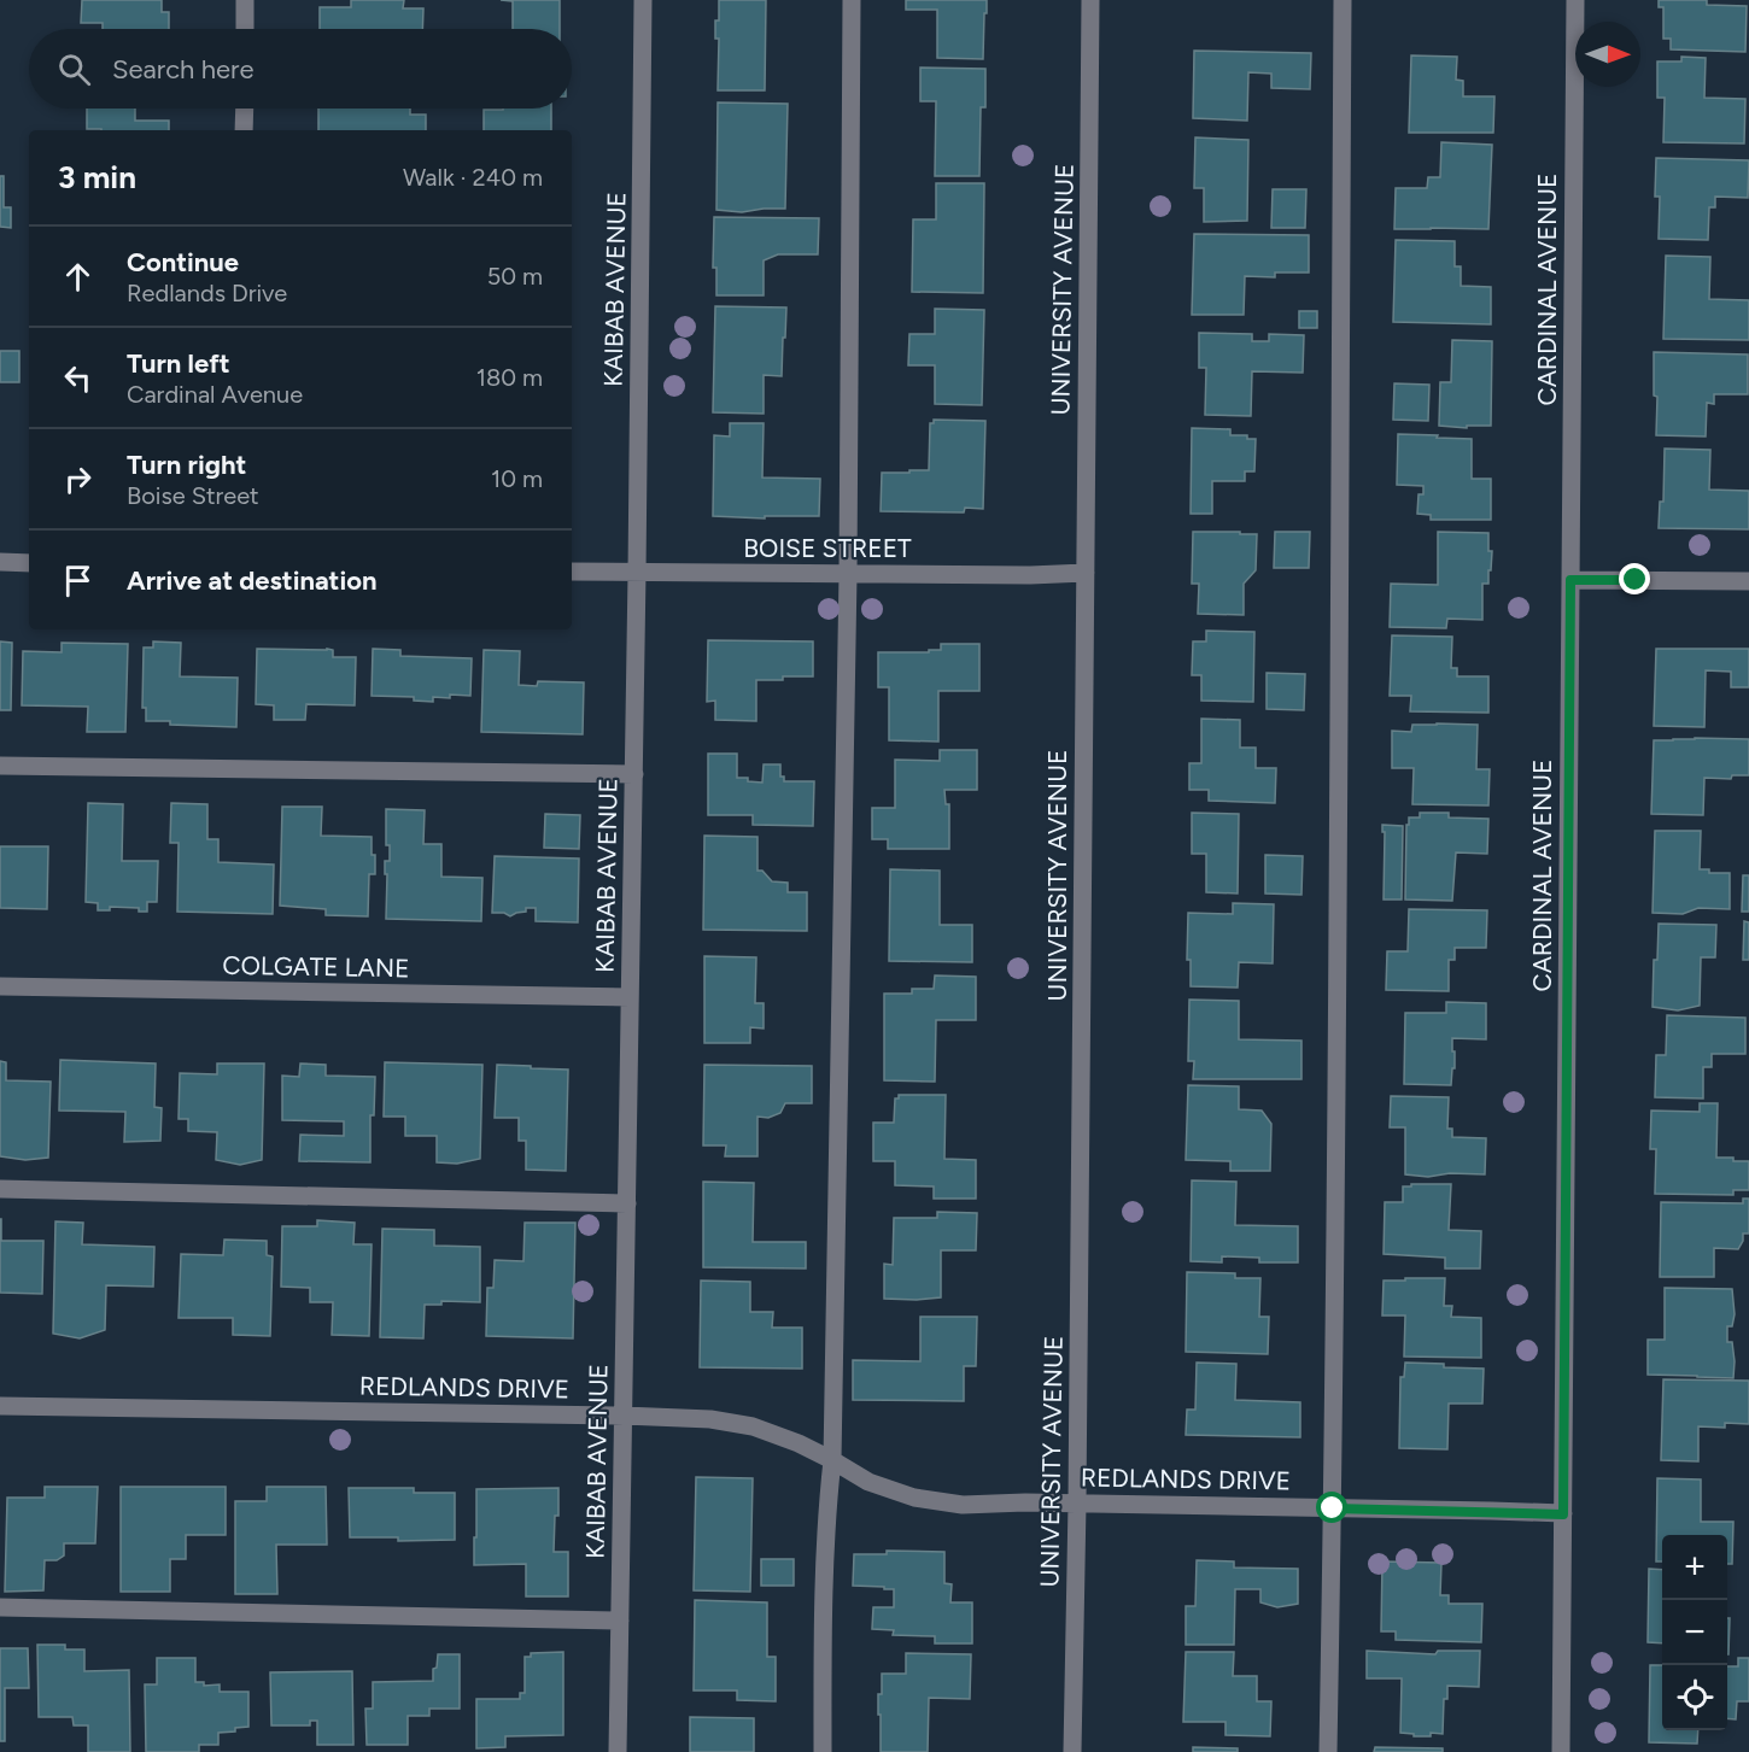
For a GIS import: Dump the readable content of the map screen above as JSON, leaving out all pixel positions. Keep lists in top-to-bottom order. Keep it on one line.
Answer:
{"streets":{"street":["KAIBAB AVENUE","UNIVERSITY AVENUE","CARDINAL AVENUE","BOISE STREET","COLGATE LANE","REDLANDS DRIVE"]},"crossings":[["KAIBAB AVENUE","BOISE STREET"],["KAIBAB AVENUE","COLGATE LANE"],["KAIBAB AVENUE","REDLANDS DRIVE"],["UNIVERSITY AVENUE","BOISE STREET"],["UNIVERSITY AVENUE","REDLANDS DRIVE"],["CARDINAL AVENUE","REDLANDS DRIVE"]],"north":"right","page":{"search":"Search here","heading":["3 min","Walk · 240 m"],"list":[["Continue","Redlands Drive","50 m"],["Turn left","Cardinal Avenue","180 m"],["Turn right","Boise Street","10 m"],"Arrive at destination"],"map_buttons":["+","−"]}}
